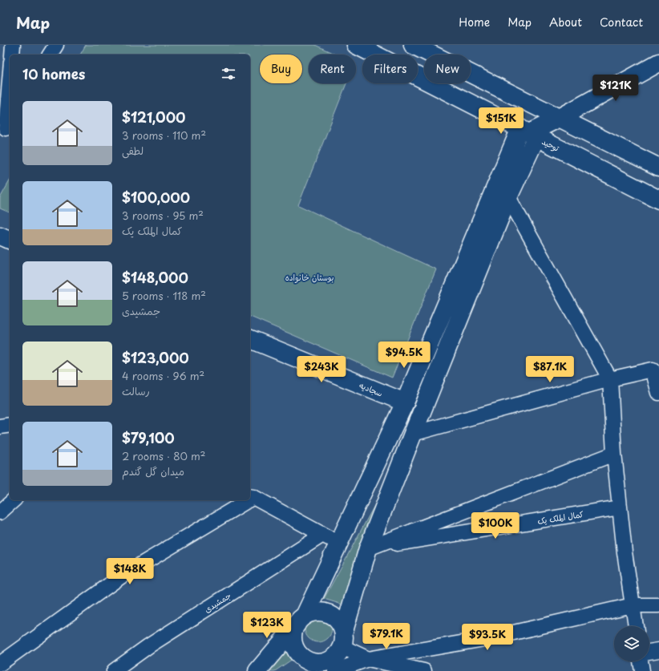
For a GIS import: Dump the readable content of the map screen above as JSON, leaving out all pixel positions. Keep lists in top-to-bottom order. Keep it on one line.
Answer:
{"streets":{"street":["توحید","سجادیه","کمال الملک یک","جمشیدی"]},"parks":["بوستان خانواده"],"page":{"header":"Map","nav":["Home","Map","About","Contact"],"chip":["Buy","Rent","Filters","New"],"heading":"10 homes","price":["$121K","$151K","$94.5K","$243K","$87.1K","$100K","$148K","$123K","$79.1K","$93.5K"],"list":[{"name":"$121,000","note":"3 rooms · 110 m² · لطفی"},{"name":"$100,000","note":"3 rooms · 95 m² · کمال الملک یک"},{"name":"$148,000","note":"5 rooms · 118 m² · جمشیدی"},{"name":"$123,000","note":"4 rooms · 96 m² · رسالت"},{"name":"$79,100","note":"2 rooms · 80 m² · میدان گل گندم"}]}}
